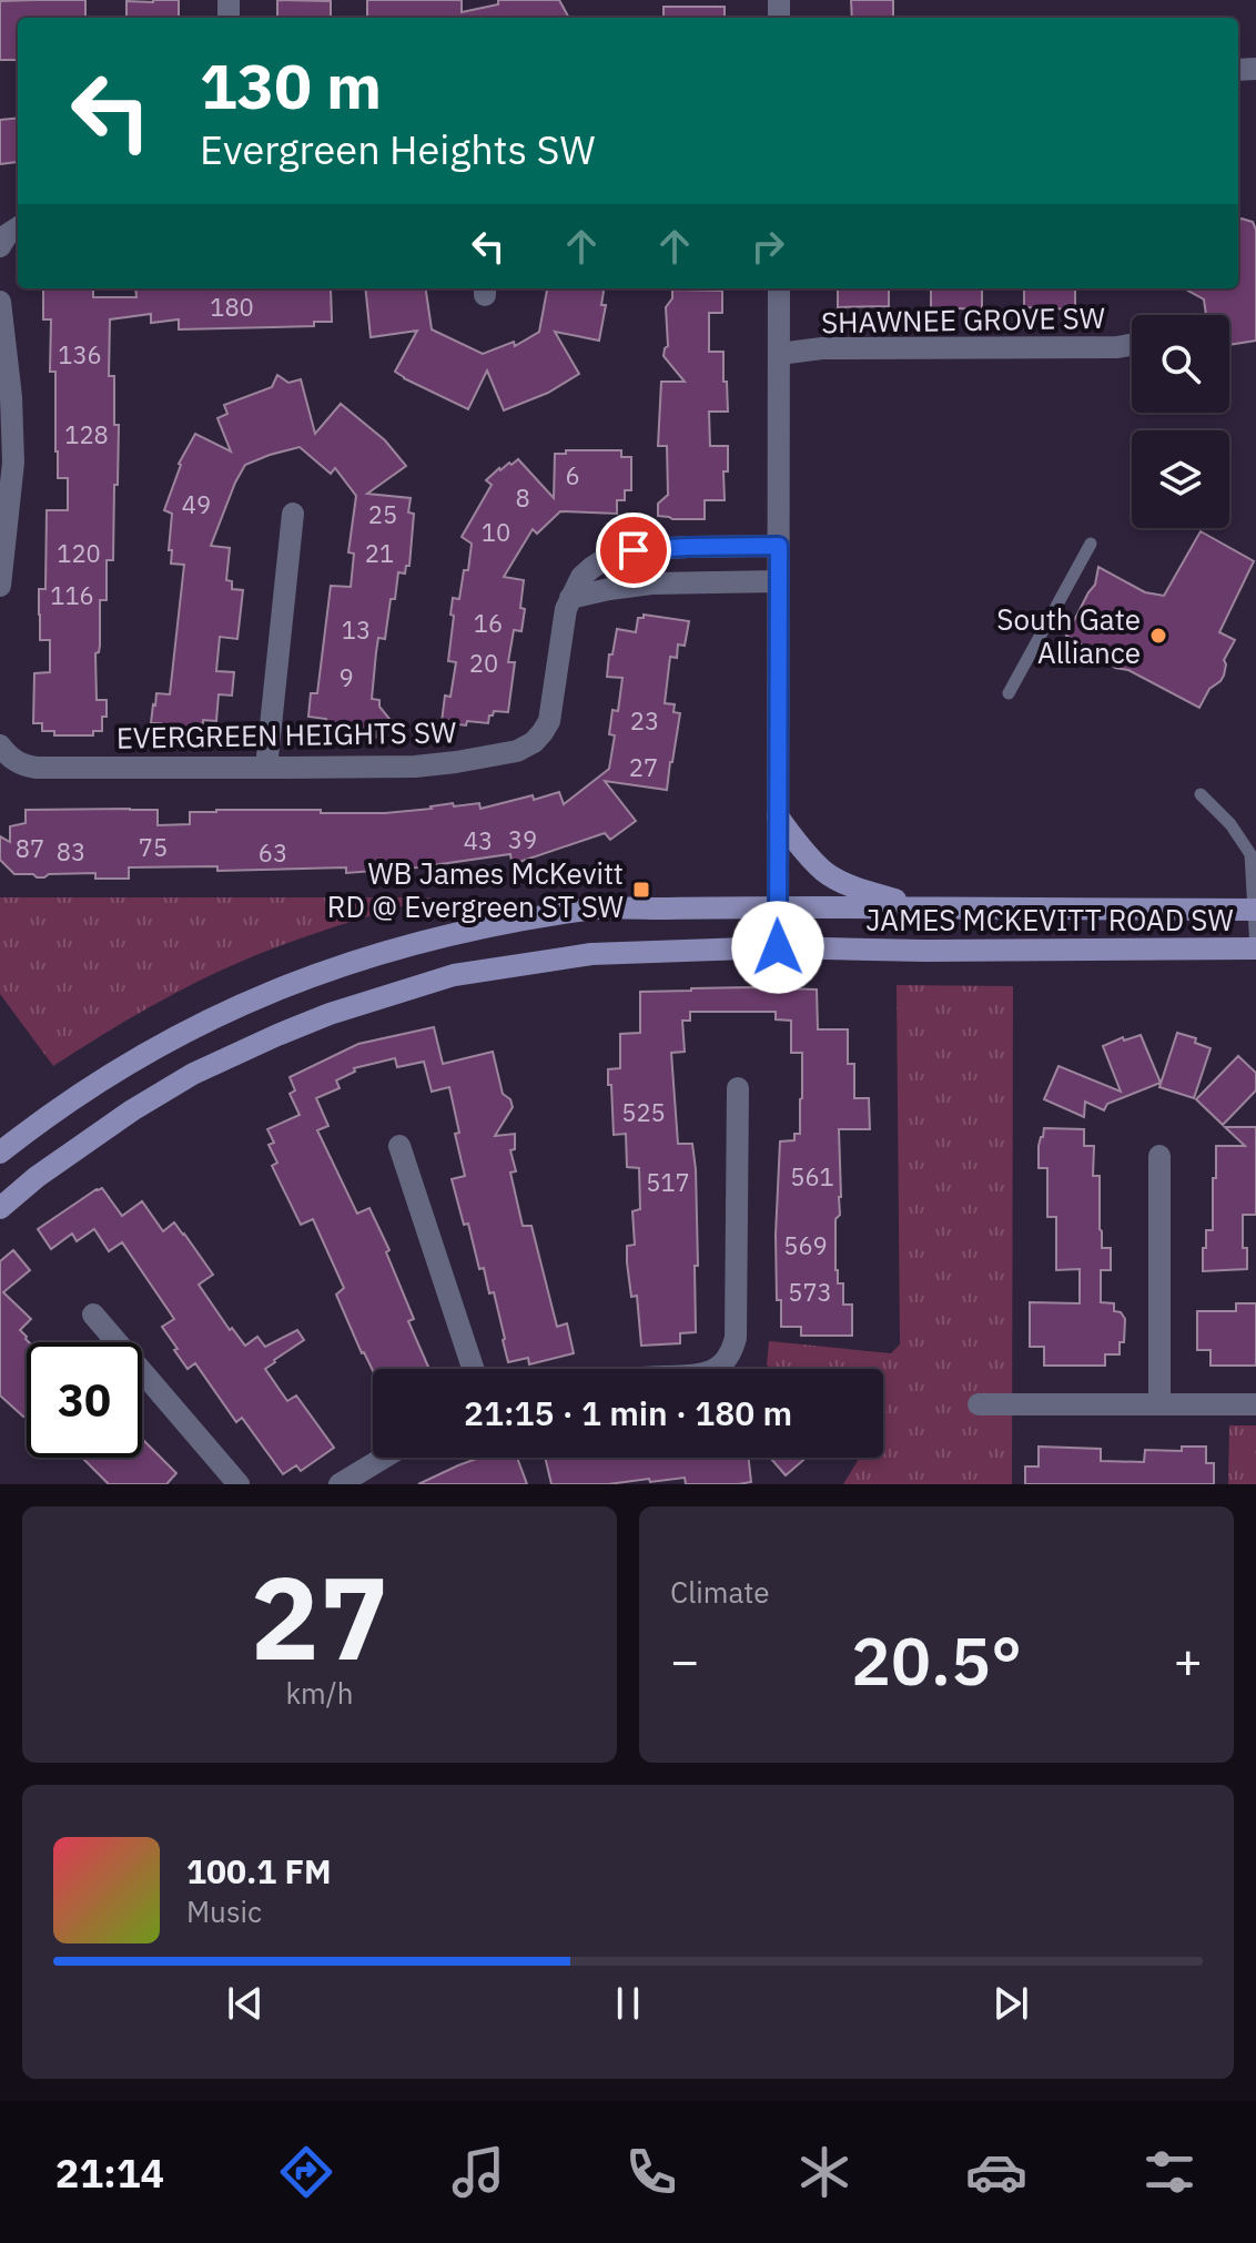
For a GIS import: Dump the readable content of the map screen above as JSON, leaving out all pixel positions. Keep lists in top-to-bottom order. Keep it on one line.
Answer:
{"streets":{"main road":["JAMES MCKEVITT ROAD SW"],"street":["SHAWNEE GROVE SW","EVERGREEN HEIGHTS SW"]},"places":{"other":["South Gate Alliance"],"transit":["WB James McKevitt RD @ Evergreen ST SW"]},"house_numbers":["180","136","128","6","8","49","25","10","120","21","116","16","13","20","9","23","27","39","43","75","87","83","63","525","561","517","569","573"],"page":{"turn":["130 m","Evergreen Heights SW"],"limit":"30","trip":"21:15 · 1 min · 180 m","tile":[["27","km/h"],"Climate"],"heat":["−","20.5°","+"],"song":["100.1 FM","Music"],"tabs":"21:14"}}
